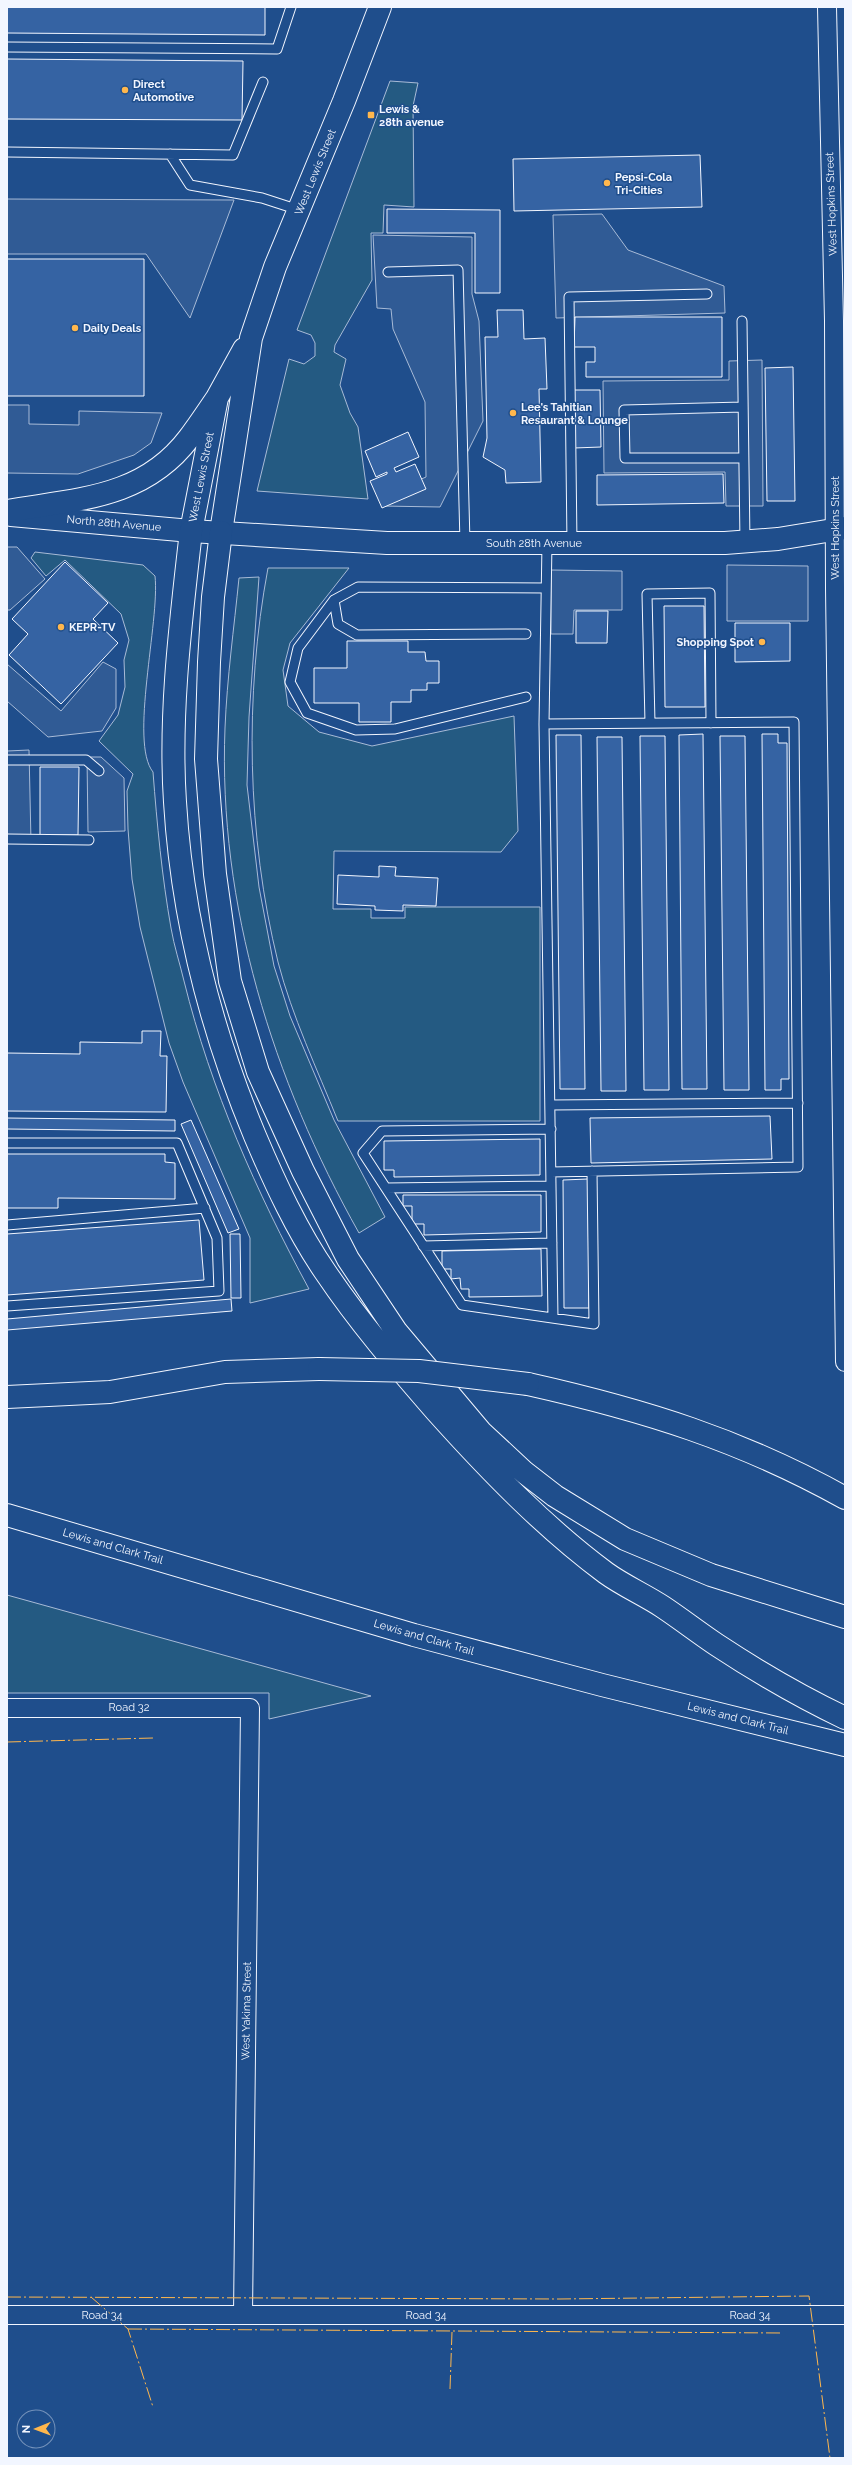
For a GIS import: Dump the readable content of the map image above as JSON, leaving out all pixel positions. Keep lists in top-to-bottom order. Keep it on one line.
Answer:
{"streets":{"main road":["West Lewis Street","North 28th Avenue","South 28th Avenue","Lewis and Clark Trail"],"street":["West Hopkins Street","Road 32","West Yakima Street","Road 34"]},"crossings":[["West Lewis Street","North 28th Avenue"],["West Lewis Street","South 28th Avenue"],["West Hopkins Street","South 28th Avenue"],["North 28th Avenue","South 28th Avenue"],["Road 32","West Yakima Street"],["West Yakima Street","Road 34"]],"places":{"other":["Direct Automotive","Pepsi-Cola Tri-Cities","Daily Deals","Lee's Tahitian Resaurant & Lounge","KEPR-TV","Shopping Spot"],"transit":["Lewis & 28th avenue"]},"north":"left"}
